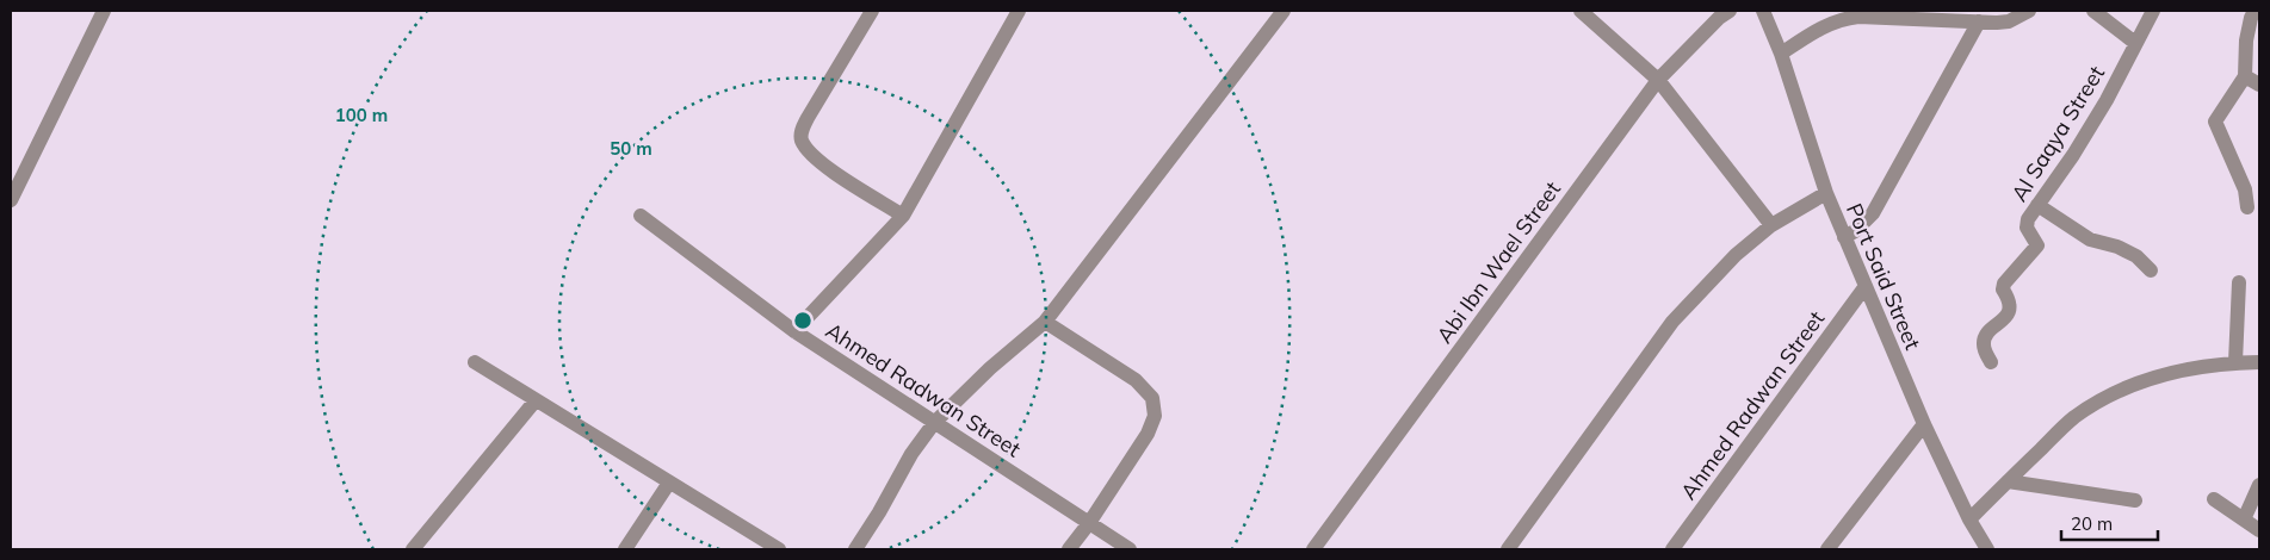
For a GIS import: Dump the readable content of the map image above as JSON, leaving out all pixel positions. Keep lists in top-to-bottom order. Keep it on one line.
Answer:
{"streets":{"street":["Al Saqya Street","Abi Ibn Wael Street","Port Said Street","Ahmed Radwan Street"]},"crossings":[["Port Said Street","Ahmed Radwan Street"]],"scale_bar":"20 m","rings":["100 m","50 m"]}
